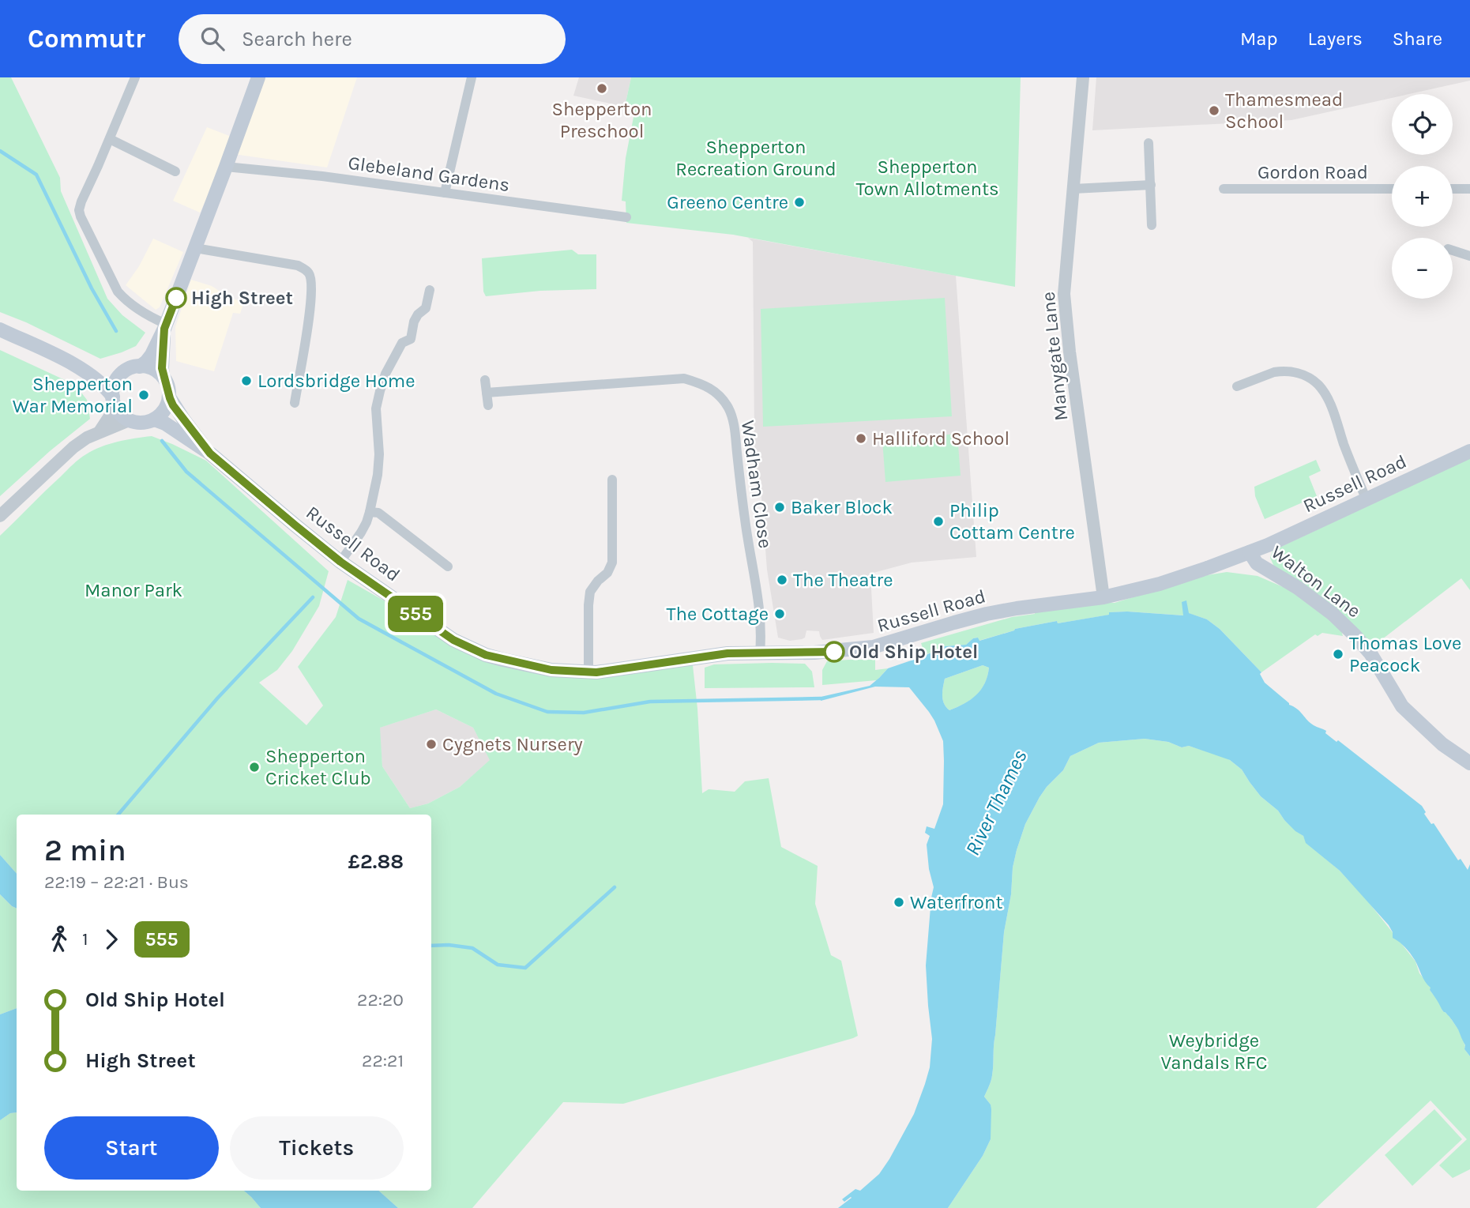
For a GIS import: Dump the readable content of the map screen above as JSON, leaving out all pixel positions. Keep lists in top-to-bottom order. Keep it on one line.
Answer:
{"streets":{"main road":["Russell Road","Walton Lane"],"street":["Gordon Road","Glebeland Gardens","Manygate Lane","Wadham Close"]},"crossings":[["Manygate Lane","Russell Road"],["Russell Road","Wadham Close"],["Russell Road","Walton Lane"]],"water":["River Thames"],"parks":["Shepperton Recreation Ground","Shepperton Town Allotments","Manor Park","Weybridge Vandals RFC"],"places":["Shepperton Preschool","Thamesmead School","Greeno Centre","High Street","Lordsbridge Home","Shepperton War Memorial","Halliford School","Baker Block","Philip Cottam Centre","The Theatre","The Cottage","Old Ship Hotel","Thomas Love Peacock","Cygnets Nursery","Shepperton Cricket Club","Waterfront"],"lines":["bus line 555"],"page":{"header":"Commutr","search":"Search here","nav":["Map","Layers","Share"],"on_map":"555","map_buttons":["+","−"],"heading":["2 min","22:19 – 22:21 · Bus","£2.88"],"legs":["1","555"],"list":[{"name":"Old Ship Hotel","value":"22:20"},{"name":"High Street","value":"22:21"}],"buttons":["Start","Tickets"]}}
